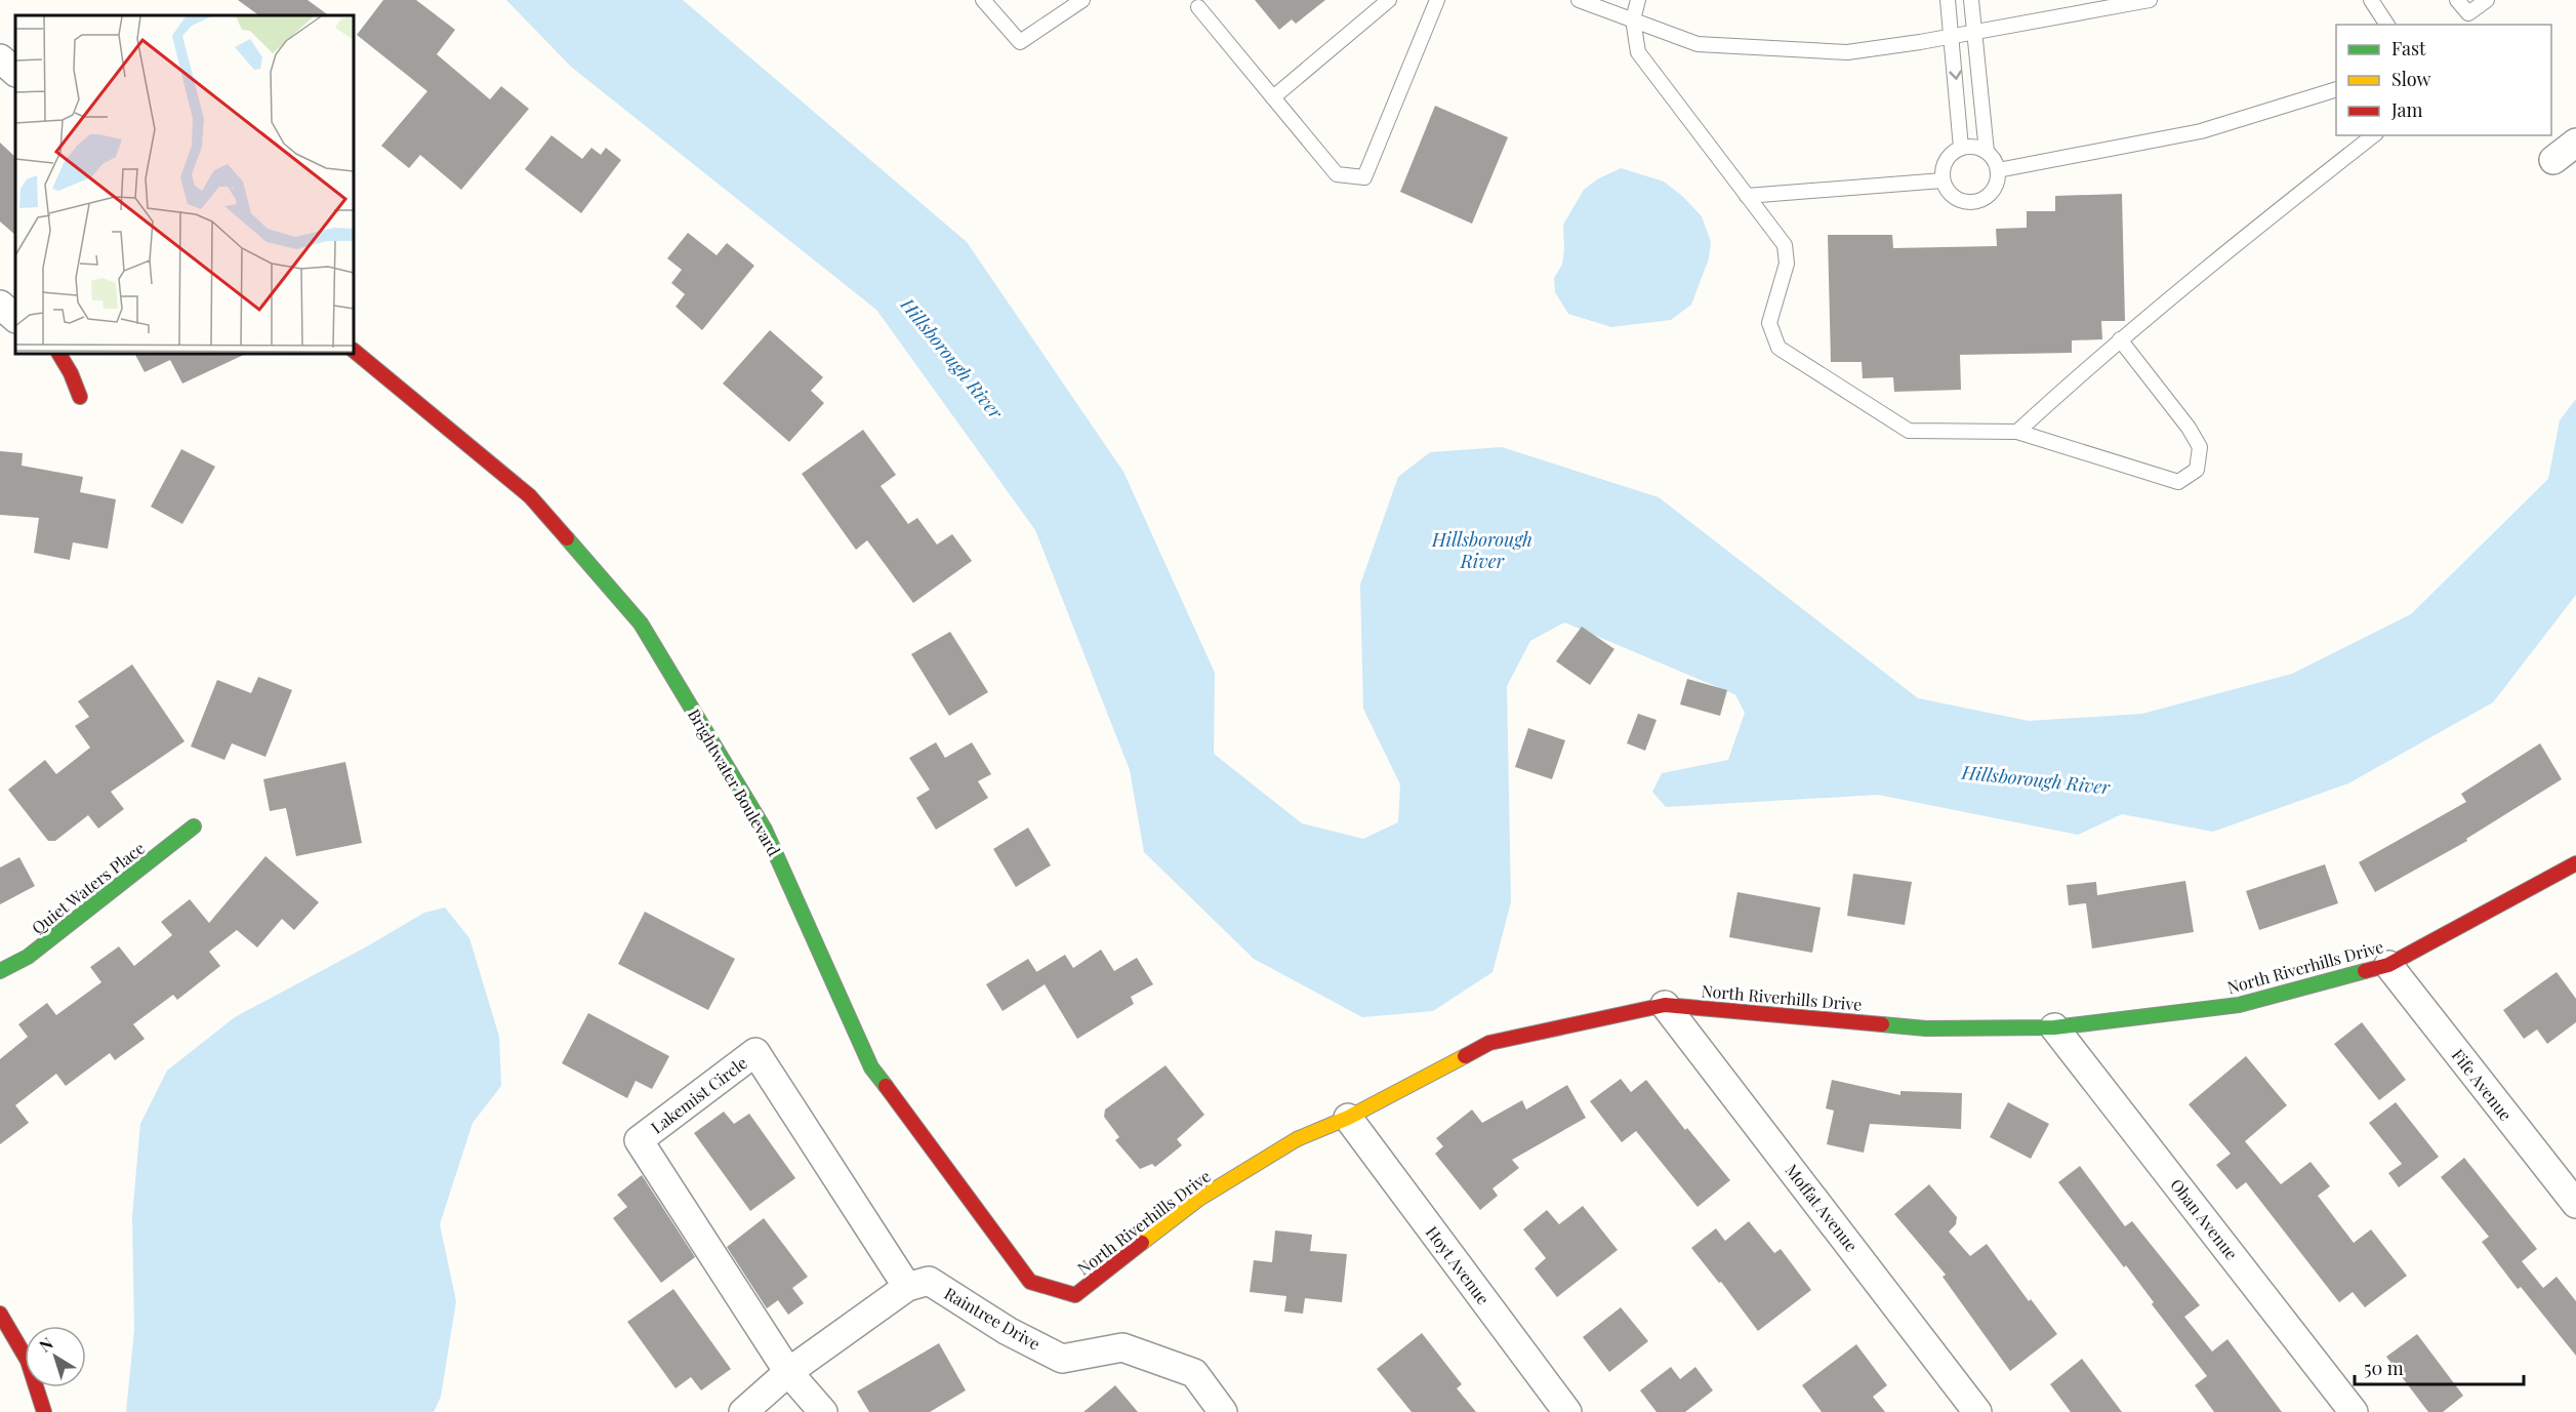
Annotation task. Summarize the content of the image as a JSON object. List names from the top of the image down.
{
  "streets": {
    "street": [
      "Brightwater Boulevard",
      "Quiet Waters Place",
      "North Riverhills Drive",
      "Fife Avenue",
      "Lakemist Circle",
      "Moffat Avenue",
      "Oban Avenue",
      "Hoyt Avenue",
      "Raintree Drive"
    ]
  },
  "crossings": [
    ["Brightwater Boulevard", "North Riverhills Drive"],
    ["North Riverhills Drive", "Fife Avenue"],
    ["North Riverhills Drive", "Moffat Avenue"],
    ["North Riverhills Drive", "Oban Avenue"],
    ["North Riverhills Drive", "Hoyt Avenue"],
    ["Lakemist Circle", "Raintree Drive"]
  ],
  "water": ["Hillsborough River"],
  "legend": ["Fast", "Slow", "Jam"],
  "scale_bar": "50 m",
  "north": "top left"
}
